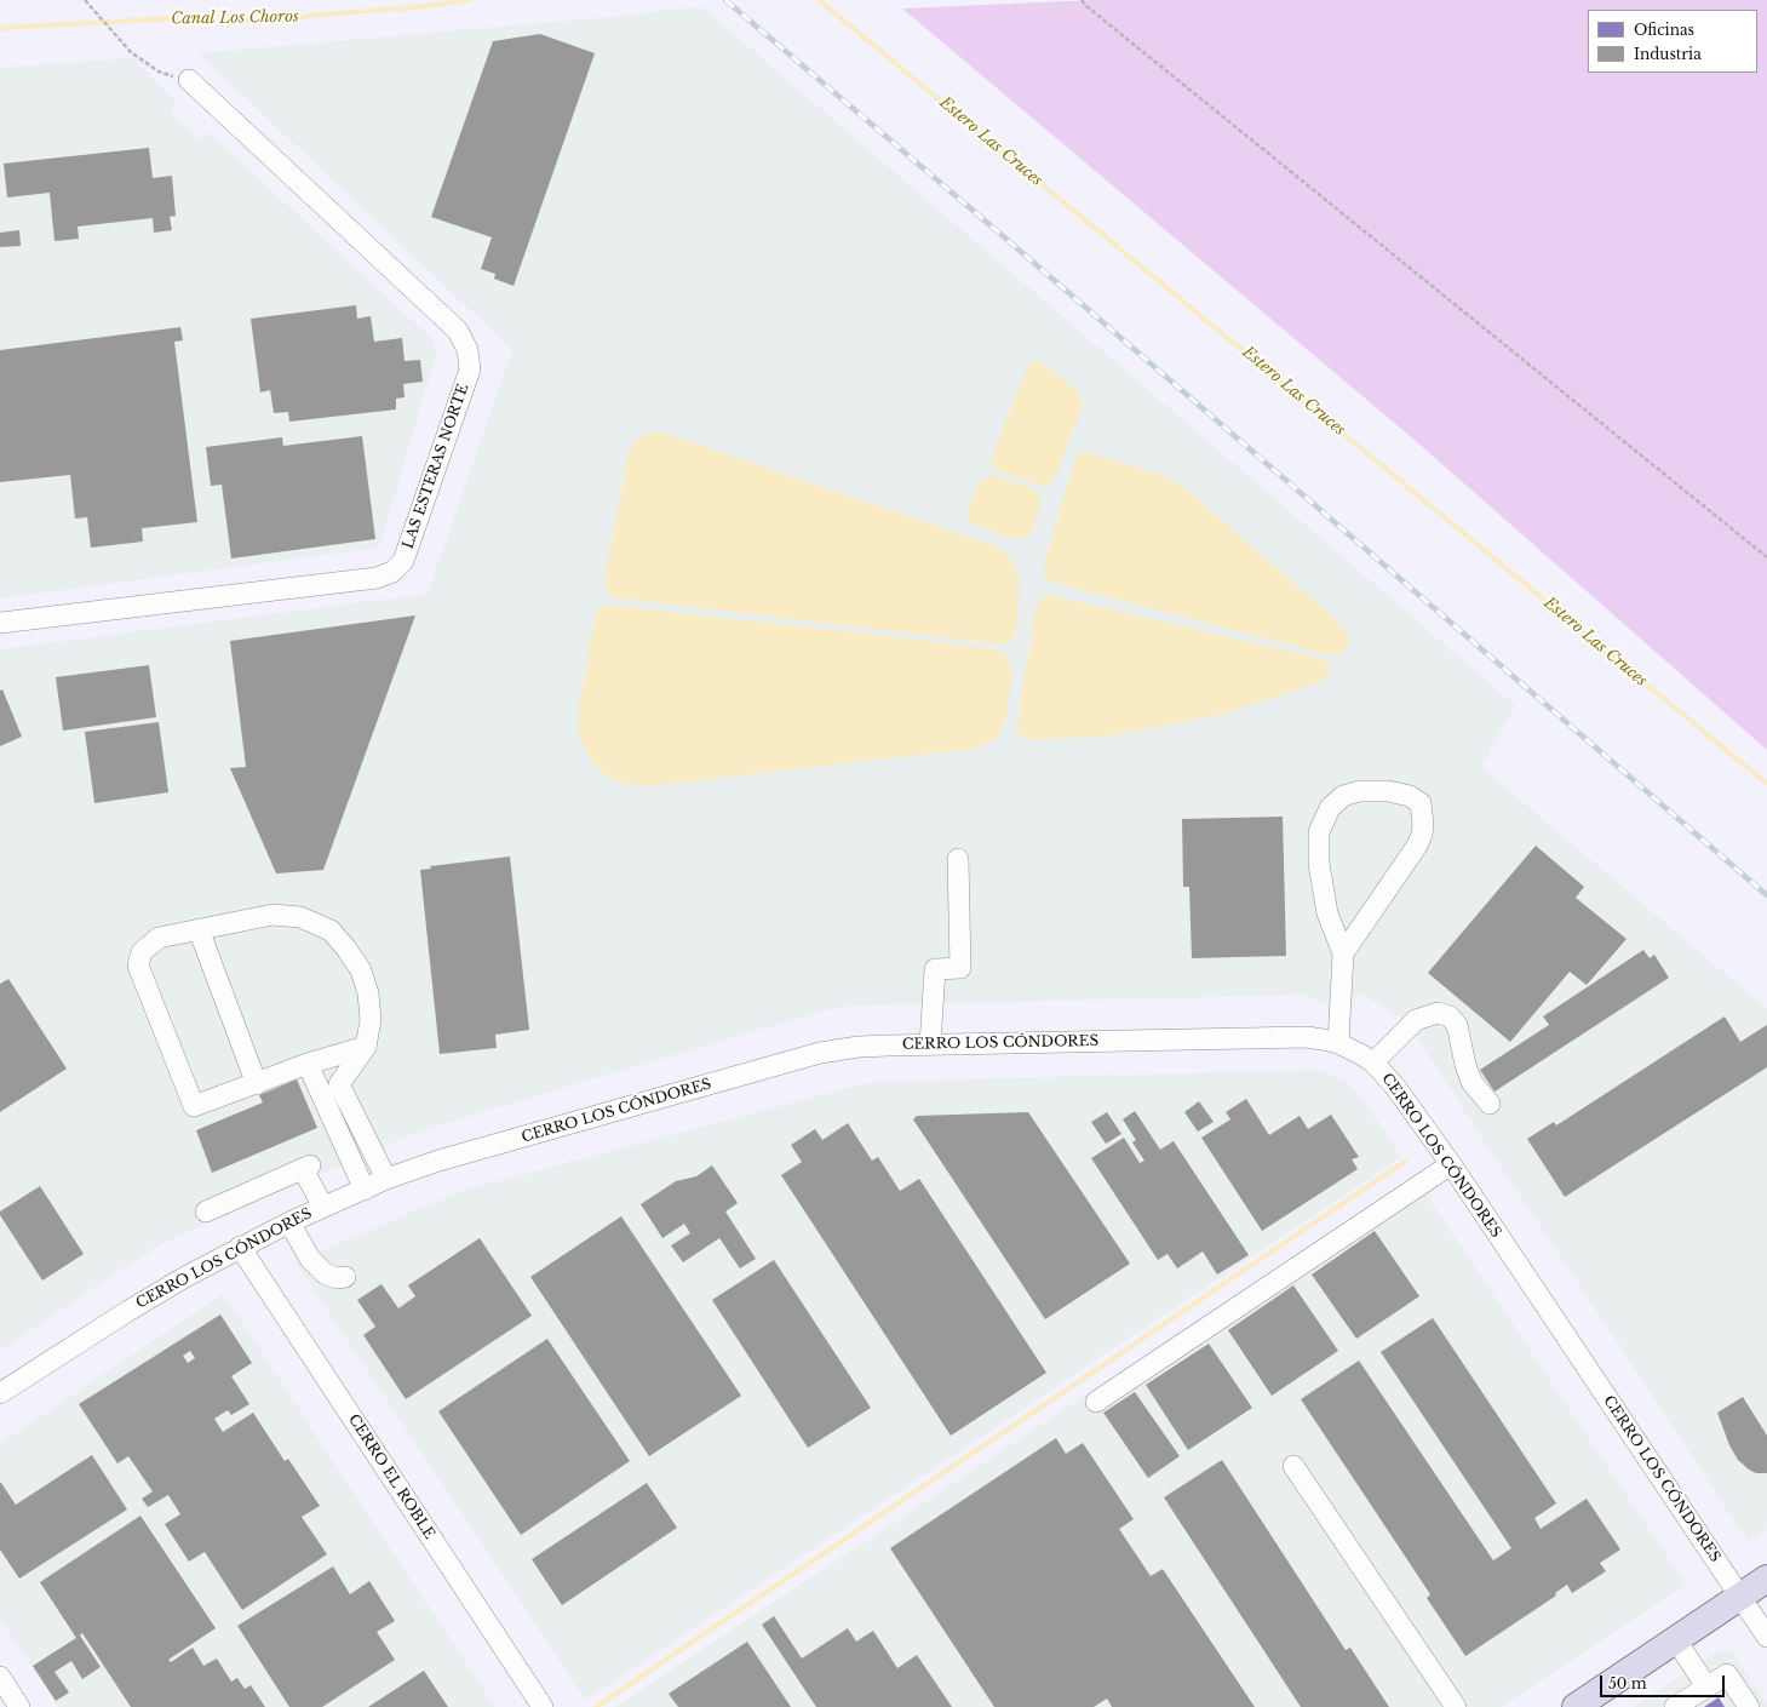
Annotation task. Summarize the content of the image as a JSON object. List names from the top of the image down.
{
  "streets": {
    "street": ["LAS ESTERAS NORTE", "CERRO LOS CÓNDORES", "CERRO EL ROBLE"]
  },
  "crossings": [
    ["CERRO LOS CÓNDORES", "CERRO EL ROBLE"]
  ],
  "water": ["Canal Los Choros", "Estero Las Cruces"],
  "legend": ["Oficinas", "Industria"],
  "scale_bar": "50 m"
}
